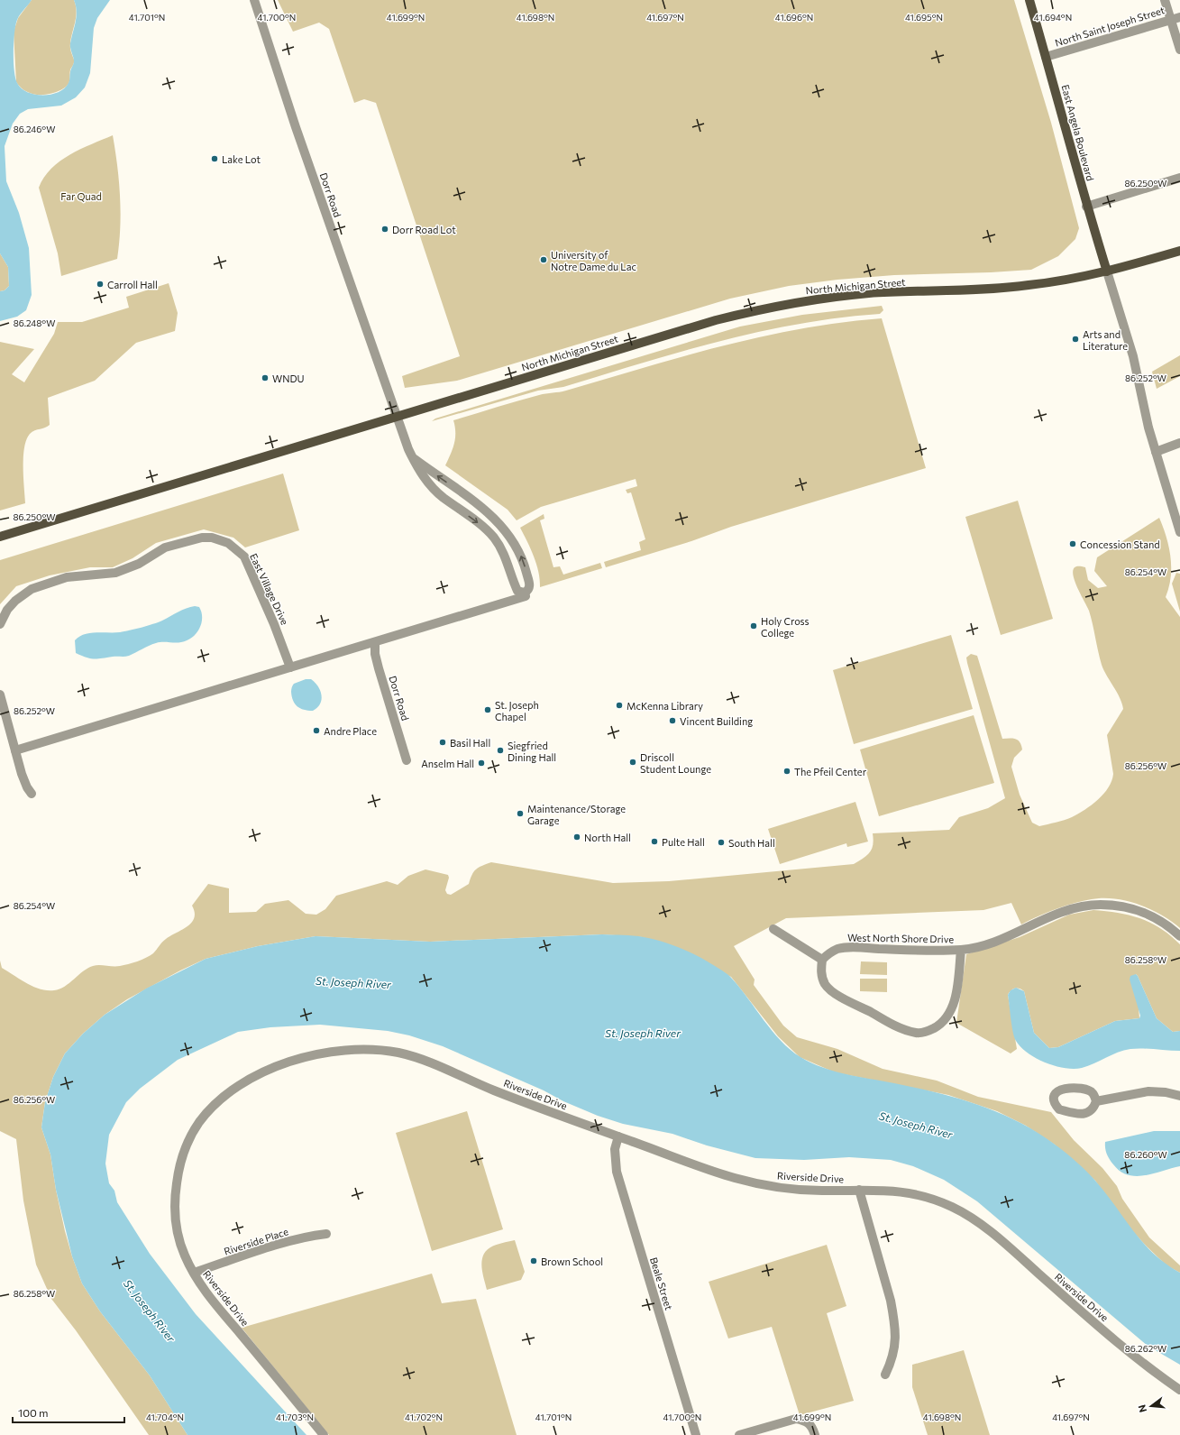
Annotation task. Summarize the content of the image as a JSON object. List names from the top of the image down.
{
  "streets": {
    "main road": ["East Angela Boulevard", "North Michigan Street"],
    "street": [
      "North Saint Joseph Street",
      "Dorr Road",
      "East Village Drive",
      "West North Shore Drive",
      "Riverside Drive",
      "Riverside Place",
      "Beale Street"
    ]
  },
  "crossings": [
    ["North Saint Joseph Street", "East Angela Boulevard"],
    ["East Angela Boulevard", "North Michigan Street"],
    ["Dorr Road", "North Michigan Street"],
    ["Riverside Drive", "Riverside Place"],
    ["Riverside Drive", "Beale Street"]
  ],
  "water": ["St. Joseph River"],
  "parks": ["Far Quad"],
  "places": [
    "Lake Lot",
    "Dorr Road Lot",
    "University of Notre Dame du Lac",
    "Carroll Hall",
    "Arts and Literature",
    "WNDU",
    "Concession Stand",
    "Holy Cross College",
    "McKenna Library",
    "St. Joseph Chapel",
    "Vincent Building",
    "Andre Place",
    "Basil Hall",
    "Siegfried Dining Hall",
    "Driscoll Student Lounge",
    "Anselm Hall",
    "The Pfeil Center",
    "Maintenance/Storage Garage",
    "North Hall",
    "Pulte Hall",
    "South Hall",
    "Brown School"
  ],
  "scale_bar": "100 m",
  "north": "left",
  "coordinates": [
    "41.701°N",
    "41.700°N",
    "41.699°N",
    "41.698°N",
    "41.697°N",
    "41.696°N",
    "41.695°N",
    "41.694°N",
    "86.246°W",
    "86.250°W",
    "86.248°W",
    "86.252°W",
    "86.254°W",
    "86.256°W",
    "86.258°W",
    "86.260°W",
    "86.262°W",
    "41.704°N",
    "41.703°N",
    "41.702°N"
  ]
}
